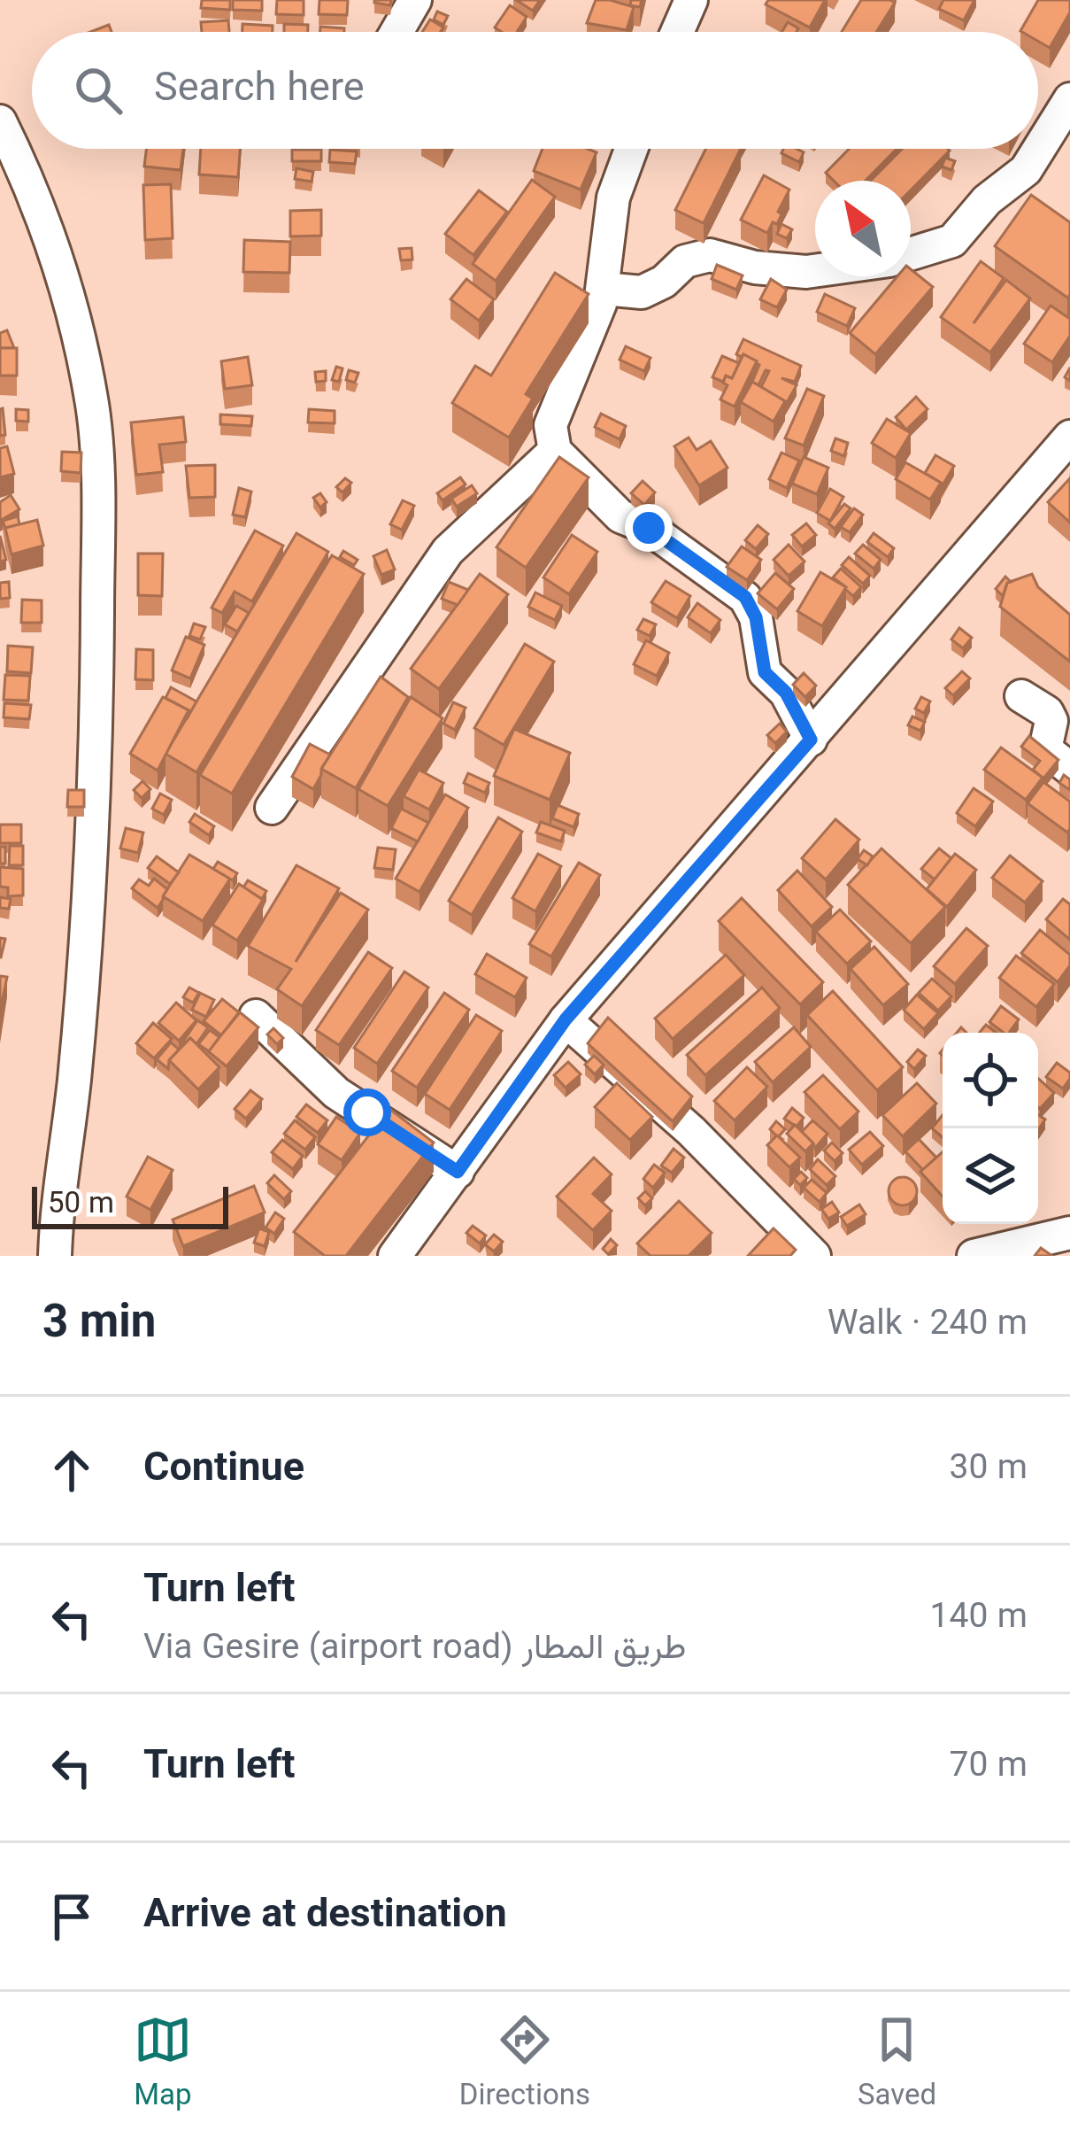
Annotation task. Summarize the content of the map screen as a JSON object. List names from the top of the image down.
{
  "scale_bar": "50 m",
  "north": "top left",
  "page": {
    "search": "Search here",
    "scale": "50 m",
    "heading": ["3 min", "Walk · 240 m"],
    "list": [
      ["Continue", "30 m"],
      ["Turn left", "Via Gesire (airport road) طريق المطار", "140 m"],
      ["Turn left", "70 m"],
      "Arrive at destination"
    ],
    "nav": ["Map", "Directions", "Saved"]
  }
}
